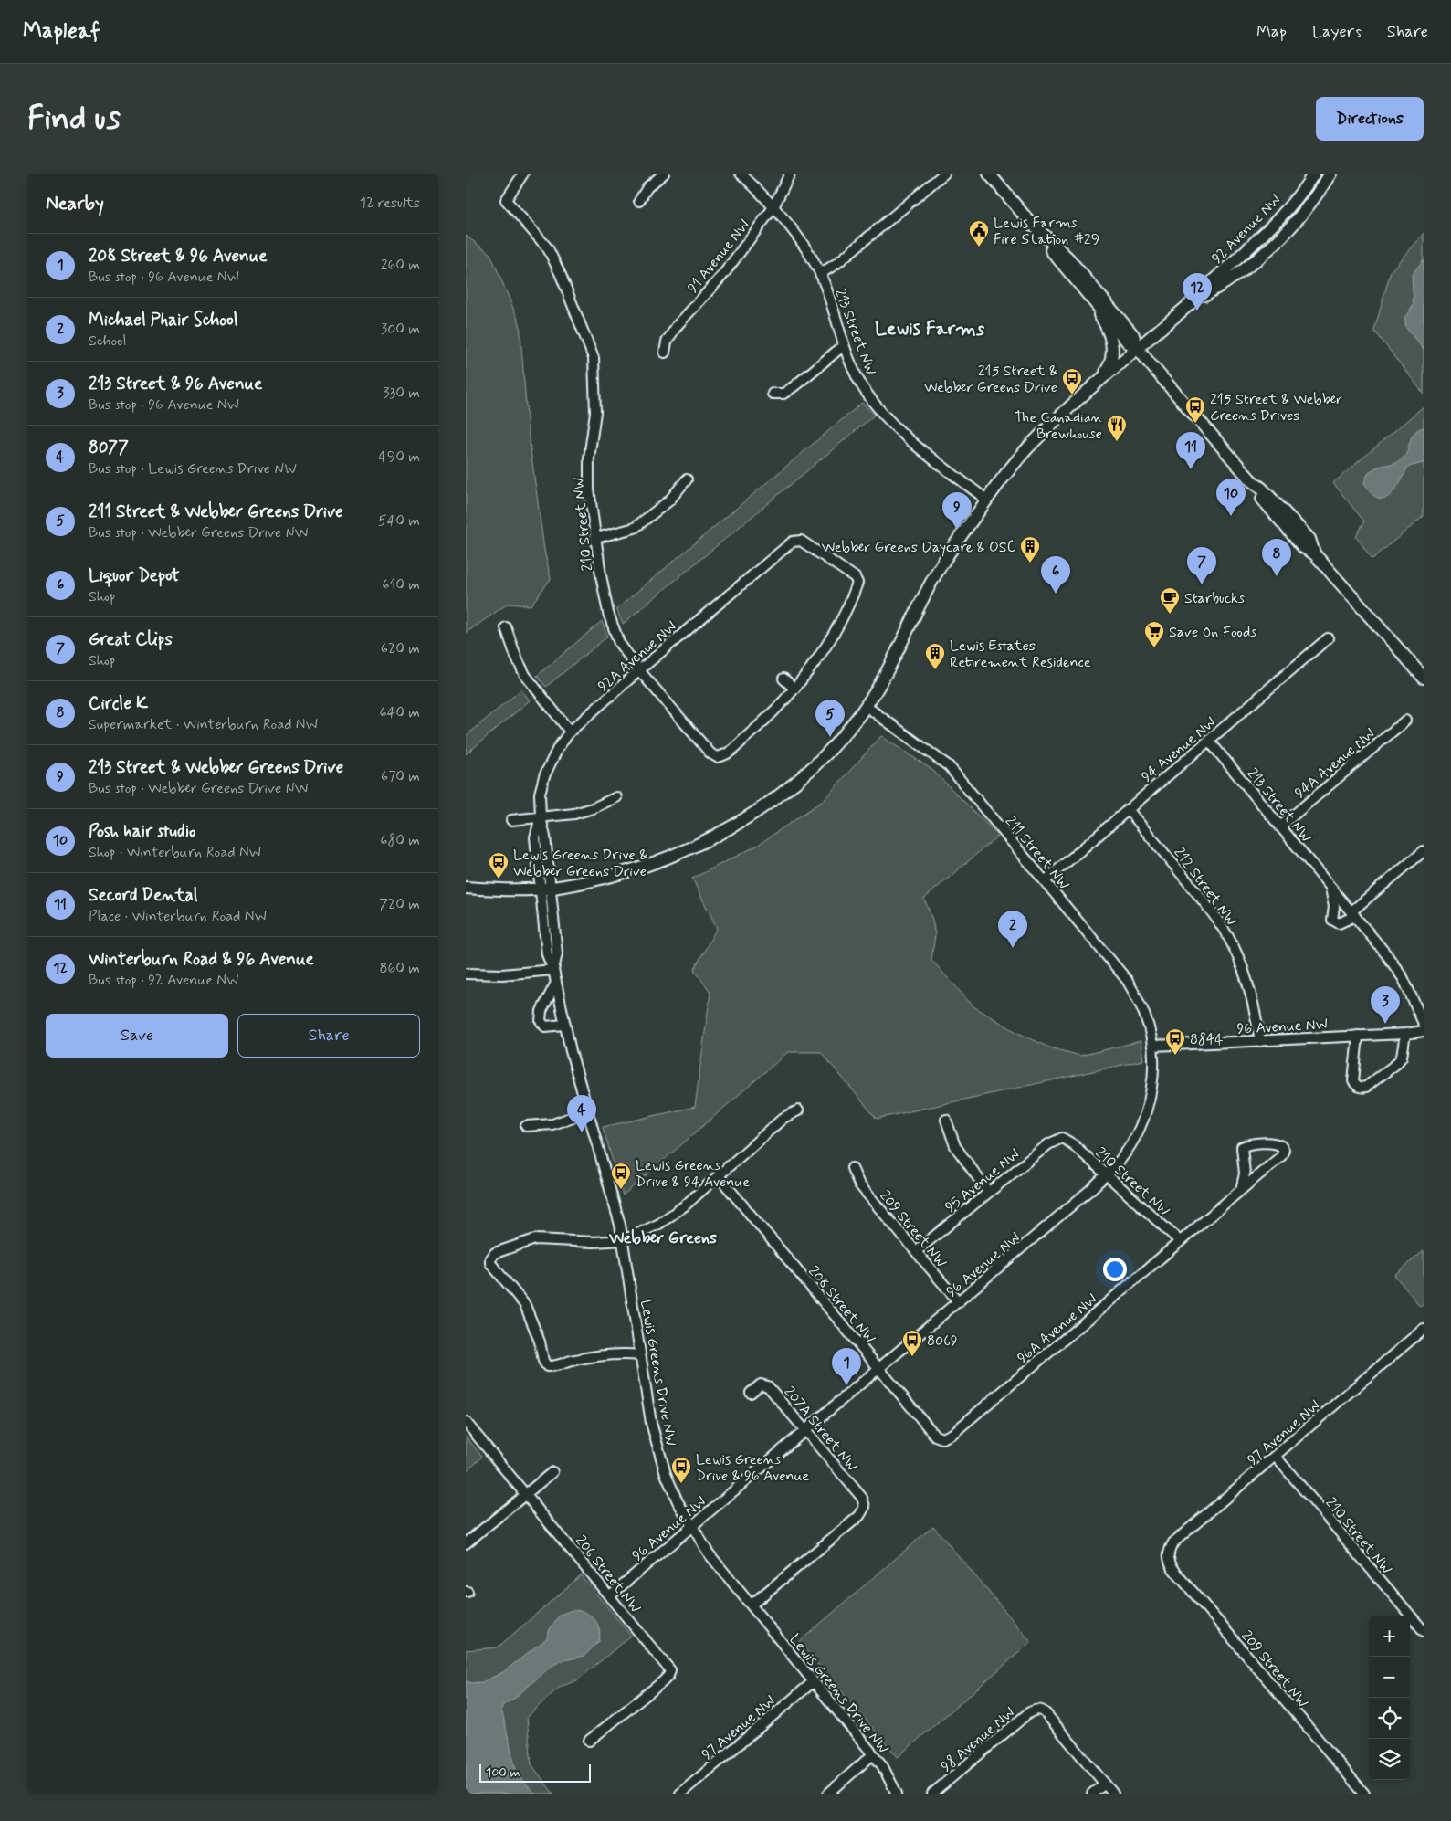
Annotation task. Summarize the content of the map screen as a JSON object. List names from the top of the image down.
{
  "streets": {
    "main road": ["92 Avenue NW"],
    "street": [
      "91 Avenue NW",
      "213 Street NW",
      "210 Street NW",
      "92A Avenue NW",
      "94 Avenue NW",
      "94A Avenue NW",
      "211 Street NW",
      "212 Street NW",
      "96 Avenue NW",
      "95 Avenue NW",
      "209 Street NW",
      "208 Street NW",
      "96A Avenue NW",
      "Lewis Greens Drive NW",
      "207A Street NW",
      "97 Avenue NW",
      "206 Street NW",
      "98 Avenue NW"
    ]
  },
  "crossings": [
    ["92 Avenue NW", "213 Street NW"],
    ["92 Avenue NW", "92A Avenue NW"],
    ["92 Avenue NW", "211 Street NW"],
    ["92 Avenue NW", "Lewis Greens Drive NW"],
    ["91 Avenue NW", "213 Street NW"],
    ["213 Street NW", "94 Avenue NW"],
    ["213 Street NW", "94A Avenue NW"],
    ["210 Street NW", "92A Avenue NW"],
    ["210 Street NW", "96 Avenue NW"],
    ["210 Street NW", "95 Avenue NW"],
    ["210 Street NW", "96A Avenue NW"],
    ["210 Street NW", "97 Avenue NW"],
    ["92A Avenue NW", "Lewis Greens Drive NW"],
    ["94 Avenue NW", "211 Street NW"],
    ["94 Avenue NW", "212 Street NW"],
    ["211 Street NW", "96 Avenue NW"],
    ["212 Street NW", "96 Avenue NW"],
    ["96 Avenue NW", "209 Street NW"],
    ["96 Avenue NW", "208 Street NW"],
    ["96 Avenue NW", "Lewis Greens Drive NW"],
    ["96 Avenue NW", "207A Street NW"],
    ["96 Avenue NW", "206 Street NW"],
    ["95 Avenue NW", "209 Street NW"],
    ["209 Street NW", "97 Avenue NW"],
    ["208 Street NW", "96A Avenue NW"],
    ["Lewis Greens Drive NW", "207A Street NW"],
    ["Lewis Greens Drive NW", "97 Avenue NW"]
  ],
  "districts": ["Lewis Farms", "Webber Greens"],
  "places": {
    "public building": ["Lewis Farms Fire Station #29"],
    "bus stop": [
      "215 Street & Webber Greens Drive",
      "215 Street & Webber Greens Drives",
      "Lewis Greens Drive & Webber Greens Drive",
      "8844",
      "Lewis Greens Drive & 94 Avenue",
      "8069",
      "Lewis Greens Drive & 96 Avenue"
    ],
    "restaurant": ["The Canadian Brewhouse"],
    "building": ["Webber Greens Daycare & OSC", "Lewis Estates Retirement Residence"],
    "cafe": ["Starbucks"],
    "supermarket": ["Save On Foods"]
  },
  "scale_bar": "100 m",
  "page": {
    "header": "Mapleaf",
    "nav": ["Map", "Layers", "Share"],
    "buttons": [
      "Directions",
      ["Save", "Share"]
    ],
    "title": "Find us",
    "heading": ["Nearby", "12 results"],
    "list": [
      {
        "mark": "1",
        "name": "208 Street & 96 Avenue",
        "note": "Bus stop · 96 Avenue NW",
        "value": "260 m"
      },
      {
        "mark": "2",
        "name": "Michael Phair School",
        "note": "School",
        "value": "300 m"
      },
      {
        "mark": "3",
        "name": "213 Street & 96 Avenue",
        "note": "Bus stop · 96 Avenue NW",
        "value": "330 m"
      },
      {
        "mark": "4",
        "name": "8077",
        "note": "Bus stop · Lewis Greens Drive NW",
        "value": "490 m"
      },
      {
        "mark": "5",
        "name": "211 Street & Webber Greens Drive",
        "note": "Bus stop · Webber Greens Drive NW",
        "value": "540 m"
      },
      {
        "mark": "6",
        "name": "Liquor Depot",
        "note": "Shop",
        "value": "610 m"
      },
      {
        "mark": "7",
        "name": "Great Clips",
        "note": "Shop",
        "value": "620 m"
      },
      {
        "mark": "8",
        "name": "Circle K",
        "note": "Supermarket · Winterburn Road NW",
        "value": "640 m"
      },
      {
        "mark": "9",
        "name": "213 Street & Webber Greens Drive",
        "note": "Bus stop · Webber Greens Drive NW",
        "value": "670 m"
      },
      {
        "mark": "10",
        "name": "Posh hair studio",
        "note": "Shop · Winterburn Road NW",
        "value": "680 m"
      },
      {
        "mark": "11",
        "name": "Secord Dental",
        "note": "Place · Winterburn Road NW",
        "value": "720 m"
      },
      {
        "mark": "12",
        "name": "Winterburn Road & 96 Avenue",
        "note": "Bus stop · 92 Avenue NW",
        "value": "860 m"
      }
    ],
    "pins": [
      "12",
      "11",
      "10",
      "9",
      "8",
      "7",
      "6",
      "5",
      "2",
      "3",
      "4",
      "1"
    ],
    "map_buttons": ["+", "−"],
    "scale": "100 m"
  }
}
